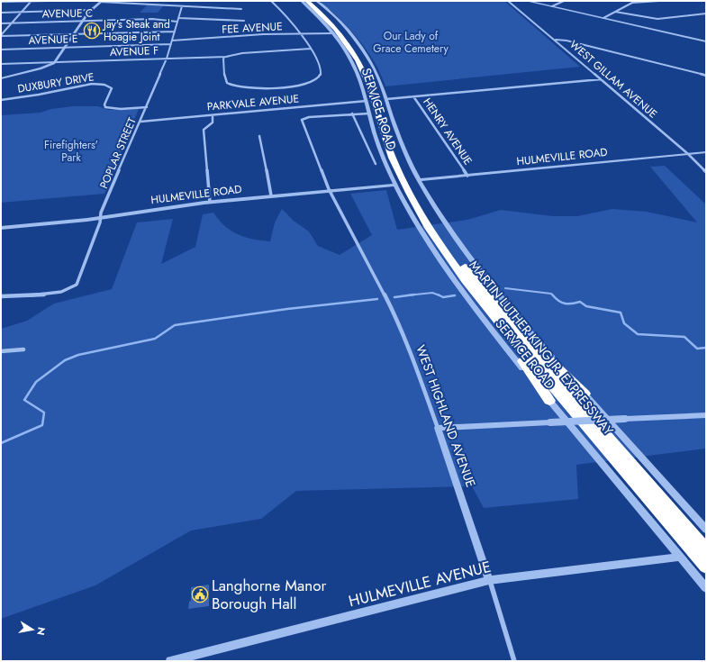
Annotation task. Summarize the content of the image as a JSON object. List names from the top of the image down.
{
  "streets": {
    "highway": ["MARTIN LUTHER KING JR. EXPRESSWAY"],
    "street": [
      "AVENUE C",
      "FEE AVENUE",
      "AVENUE E",
      "AVENUE F",
      "WEST GILLAM AVENUE",
      "DUXBURY DRIVE",
      "PARKVALE AVENUE",
      "SERVICE ROAD",
      "HENRY AVENUE",
      "POPLAR STREET",
      "HULMEVILLE ROAD",
      "WEST HIGHLAND AVENUE",
      "HULMEVILLE AVENUE"
    ]
  },
  "crossings": [
    ["AVENUE C", "POPLAR STREET"],
    ["FEE AVENUE", "SERVICE ROAD"],
    ["FEE AVENUE", "POPLAR STREET"],
    ["AVENUE E", "POPLAR STREET"],
    ["AVENUE F", "POPLAR STREET"],
    ["WEST GILLAM AVENUE", "HULMEVILLE ROAD"],
    ["DUXBURY DRIVE", "POPLAR STREET"],
    ["PARKVALE AVENUE", "SERVICE ROAD"],
    ["PARKVALE AVENUE", "POPLAR STREET"],
    ["SERVICE ROAD", "HULMEVILLE ROAD"],
    ["SERVICE ROAD", "HULMEVILLE AVENUE"],
    ["HENRY AVENUE", "HULMEVILLE ROAD"],
    ["POPLAR STREET", "HULMEVILLE ROAD"],
    ["HULMEVILLE ROAD", "WEST HIGHLAND AVENUE"],
    ["WEST HIGHLAND AVENUE", "HULMEVILLE AVENUE"]
  ],
  "parks": ["Our Lady of Grace Cemetery", "Firefighters' Park"],
  "places": {
    "restaurant": ["Jay's Steak and Hoagie Joint"],
    "public building": ["Langhorne Manor Borough Hall"]
  },
  "north": "right"
}
